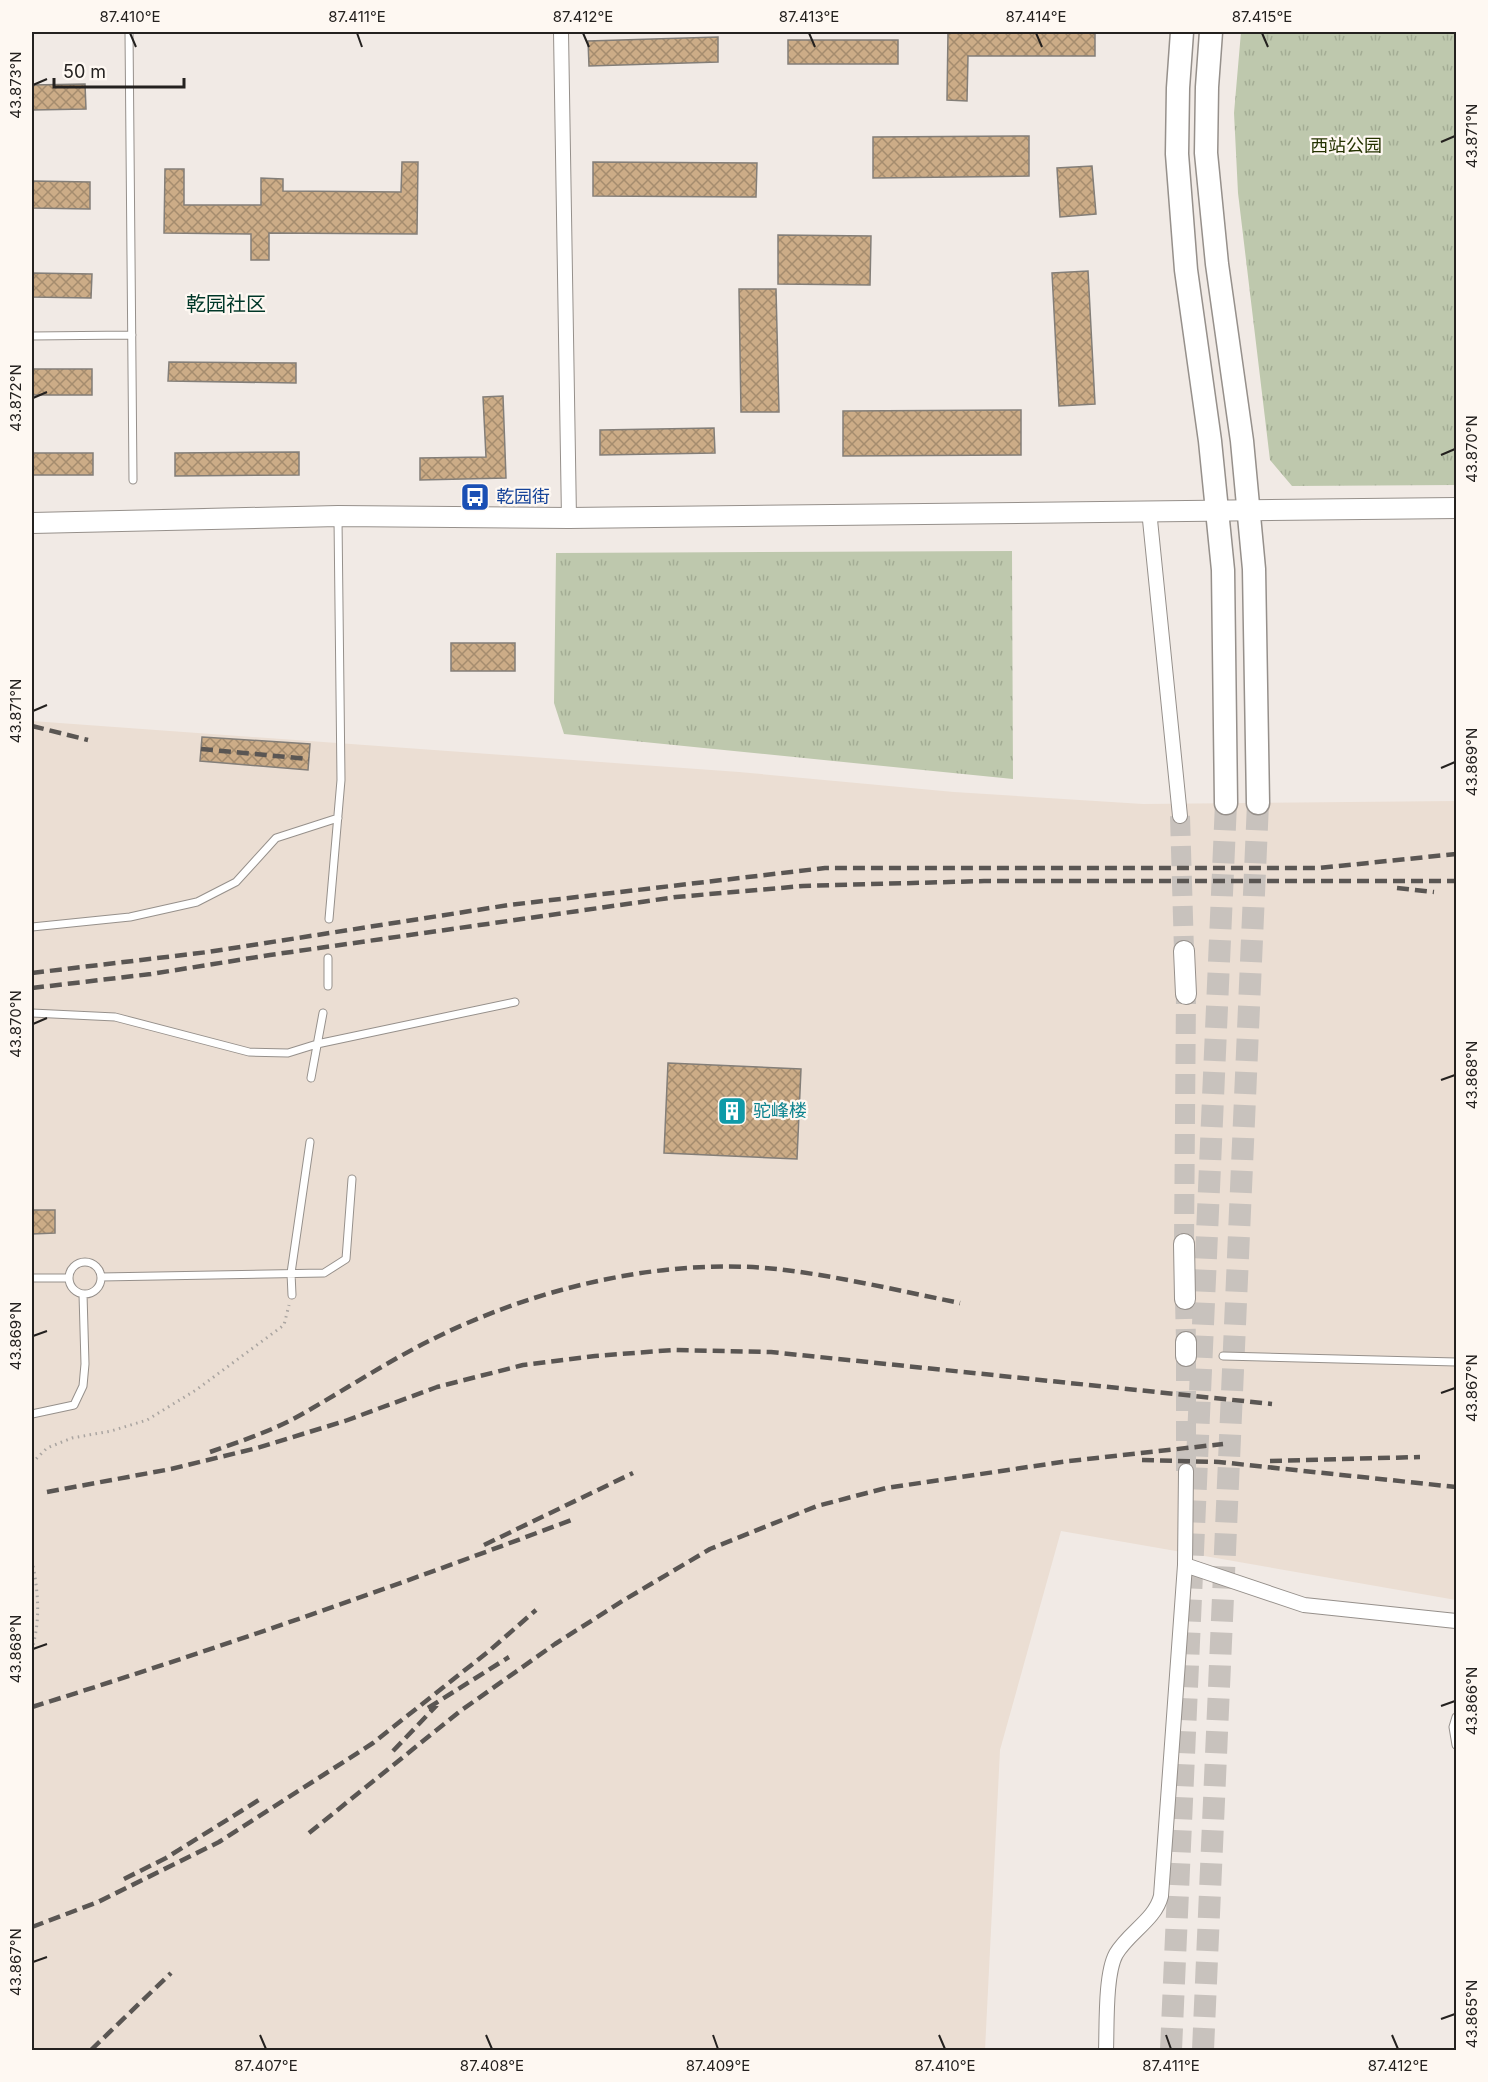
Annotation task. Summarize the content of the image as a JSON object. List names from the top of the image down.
{
  "districts": ["乾园社区"],
  "parks": ["西站公园"],
  "places": {
    "bus stop": ["乾园街"],
    "building": ["驼峰楼"]
  },
  "scale_bar": "50 m",
  "coordinates": [
    "87.410°E",
    "87.411°E",
    "87.412°E",
    "87.413°E",
    "87.414°E",
    "87.415°E",
    "43.873°N",
    "43.871°N",
    "43.872°N",
    "43.870°N",
    "43.869°N",
    "43.868°N",
    "43.867°N",
    "43.866°N",
    "43.865°N",
    "87.407°E",
    "87.408°E",
    "87.409°E"
  ]
}
